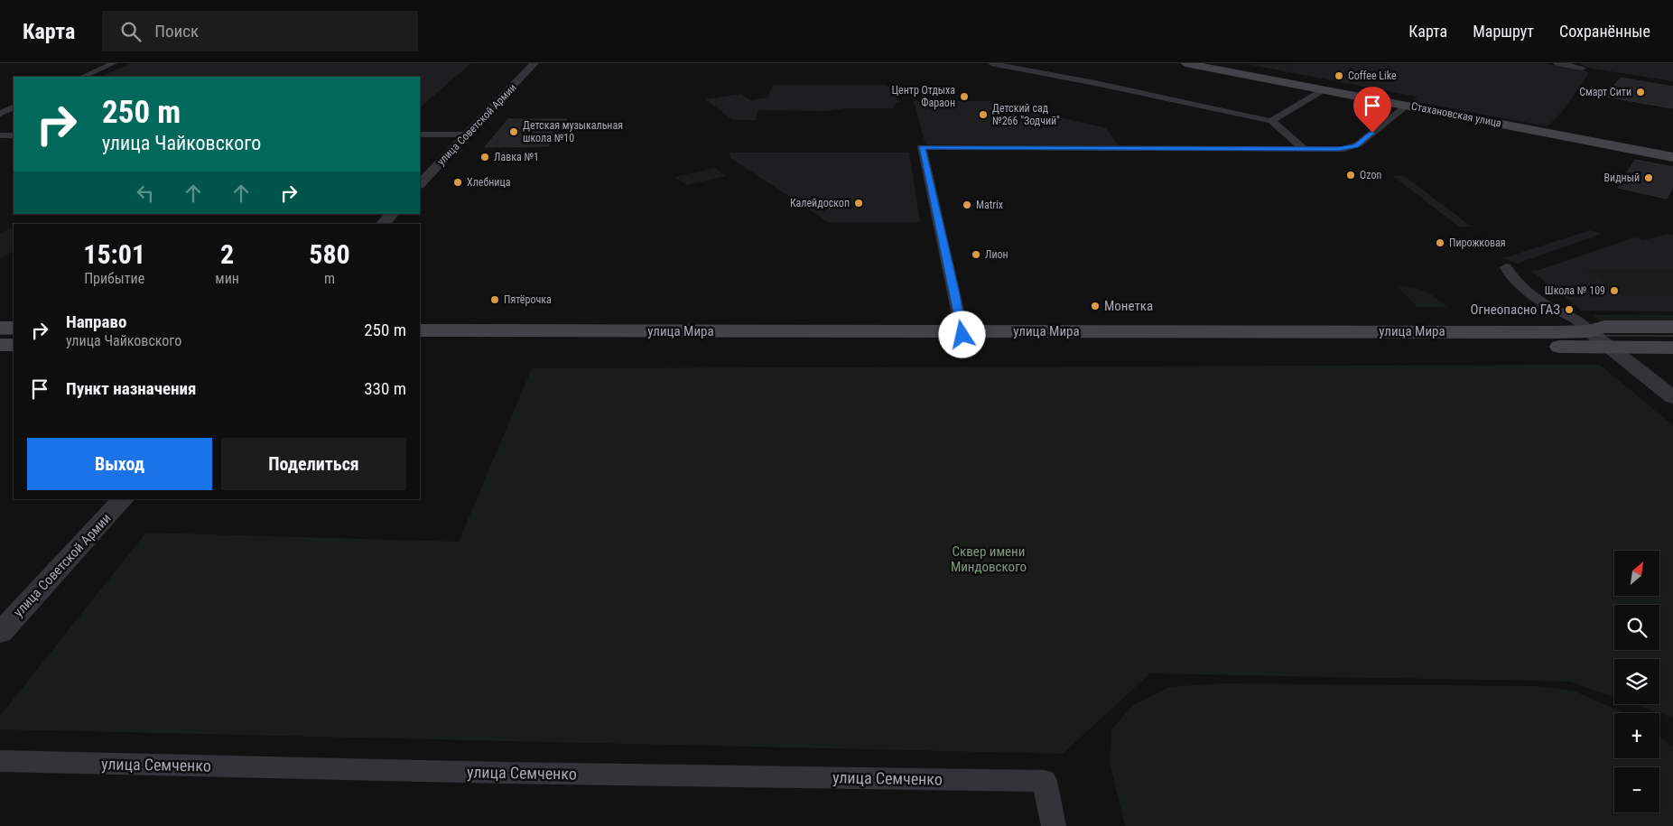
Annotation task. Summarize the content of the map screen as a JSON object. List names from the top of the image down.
{
  "streets": {
    "main road": ["Стахановская улица", "улица Мира"],
    "street": ["улица Советской Армии", "улица Семченко"]
  },
  "parks": ["Сквер имени Миндовского"],
  "places": [
    "Coffee Like",
    "Смарт Сити",
    "Центр Отдыха Фараон",
    "Детский сад №266 \"Зодчий\"",
    "Детская музыкальная школа №10",
    "Лавка №1",
    "Ozon",
    "Видный",
    "Хлебница",
    "Калейдоскоп",
    "Matrix",
    "Пирожковая",
    "Лион",
    "Школа № 109",
    "Пятёрочка",
    "Монетка",
    "Огнеопасно ГАЗ"
  ],
  "north": "top right",
  "page": {
    "header": "Карта",
    "search": "Поиск",
    "nav": ["Карта", "Маршрут", "Сохранённые"],
    "turn": ["250 m", "улица Чайковского"],
    "eta": [
      "15:01",
      "Прибытие",
      "2",
      "мин",
      "580",
      "m"
    ],
    "list": [
      {
        "name": "Направо",
        "note": "улица Чайковского",
        "value": "250 m"
      },
      {
        "name": "Пункт назначения",
        "value": "330 m"
      }
    ],
    "buttons": ["Выход", "Поделиться"],
    "map_buttons": ["+", "−"]
  }
}
